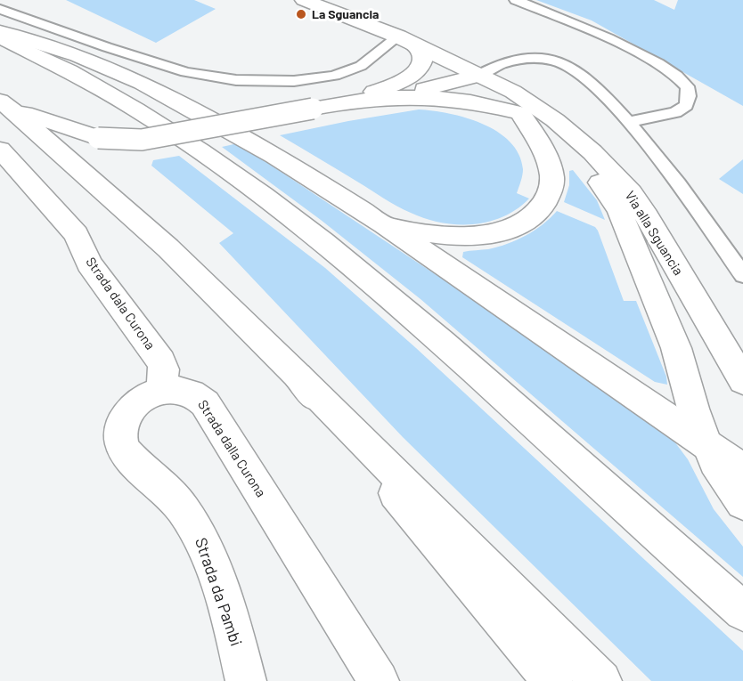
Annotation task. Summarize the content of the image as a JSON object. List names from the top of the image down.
{
  "streets": {
    "main road": [
      "Via alla Sguancia",
      "Strada dala Curona",
      "Strada dalla Curona",
      "Strada da Pambi"
    ]
  },
  "crossings": [
    ["Strada dala Curona", "Strada dalla Curona"],
    ["Strada dala Curona", "Strada da Pambi"],
    ["Strada dalla Curona", "Strada da Pambi"]
  ],
  "places": ["La Sguancia"]
}
